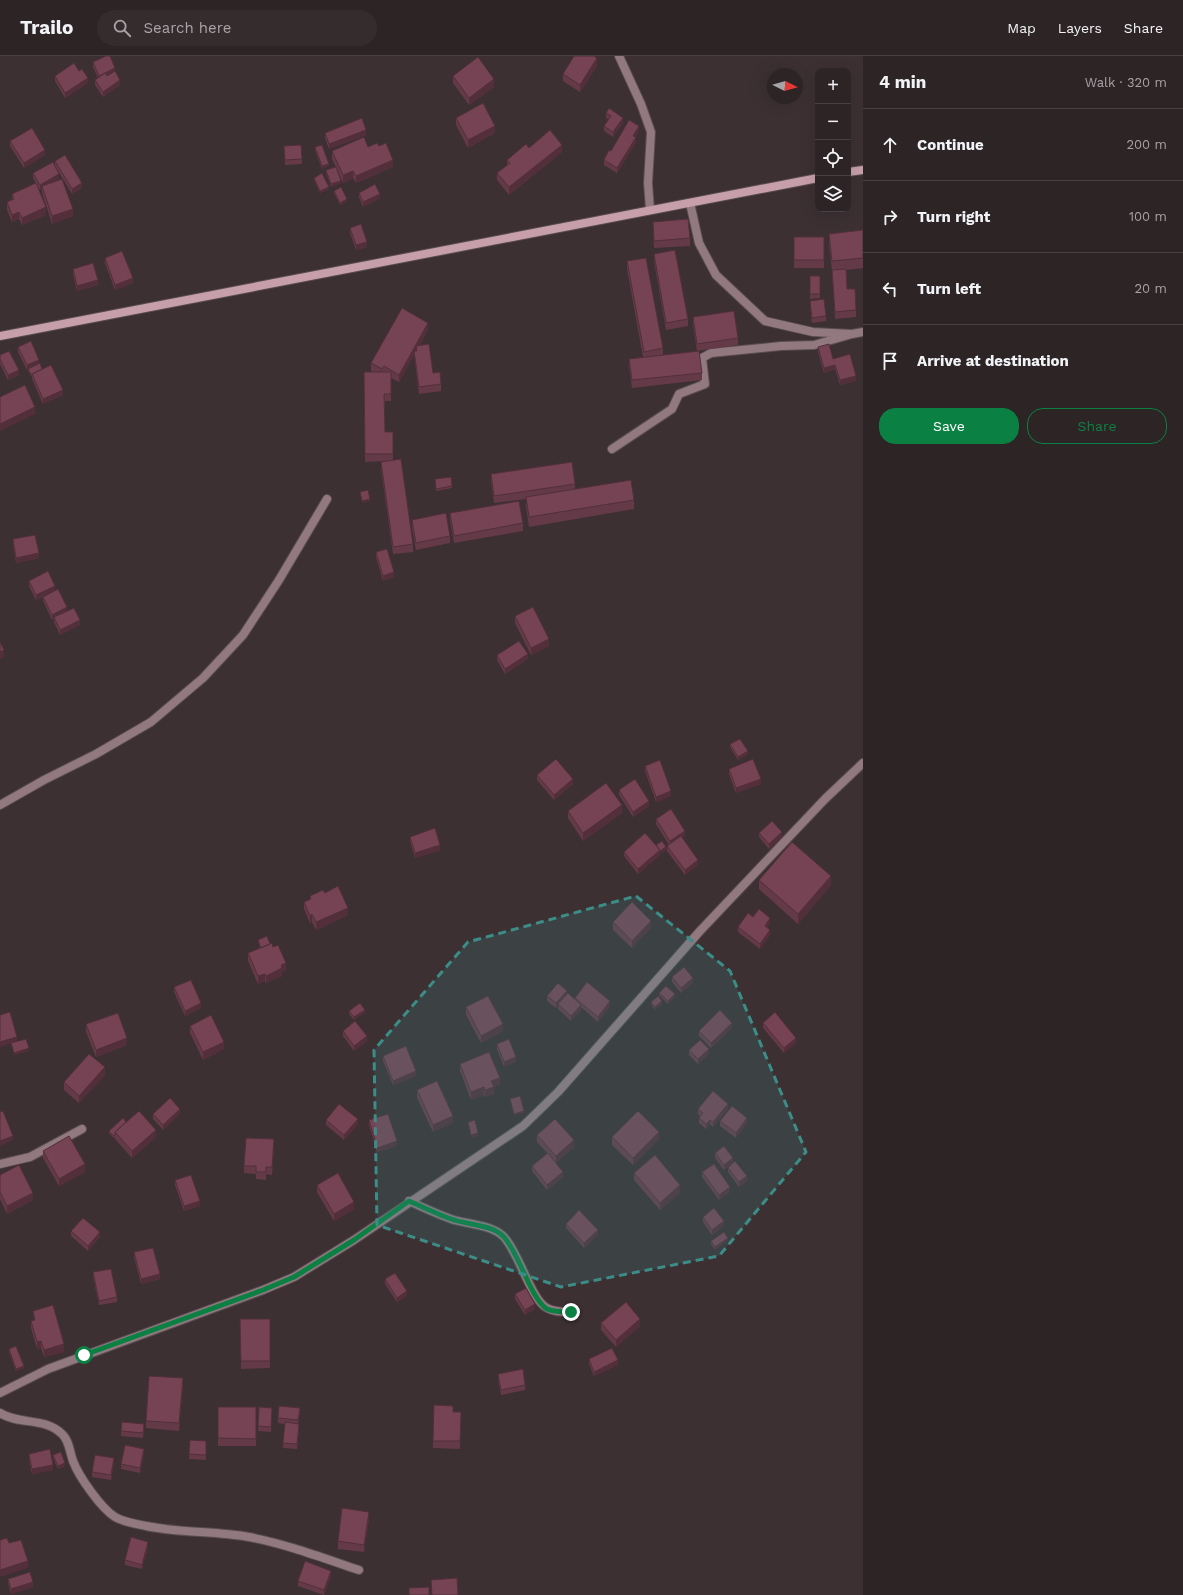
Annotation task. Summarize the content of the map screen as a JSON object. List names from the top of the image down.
{
  "north": "right",
  "page": {
    "header": "Trailo",
    "search": "Search here",
    "nav": ["Map", "Layers", "Share"],
    "heading": ["4 min", "Walk · 320 m"],
    "map_buttons": ["+", "−"],
    "list": [
      ["Continue", "200 m"],
      ["Turn right", "100 m"],
      ["Turn left", "20 m"],
      "Arrive at destination"
    ],
    "buttons": ["Save", "Share"]
  }
}
